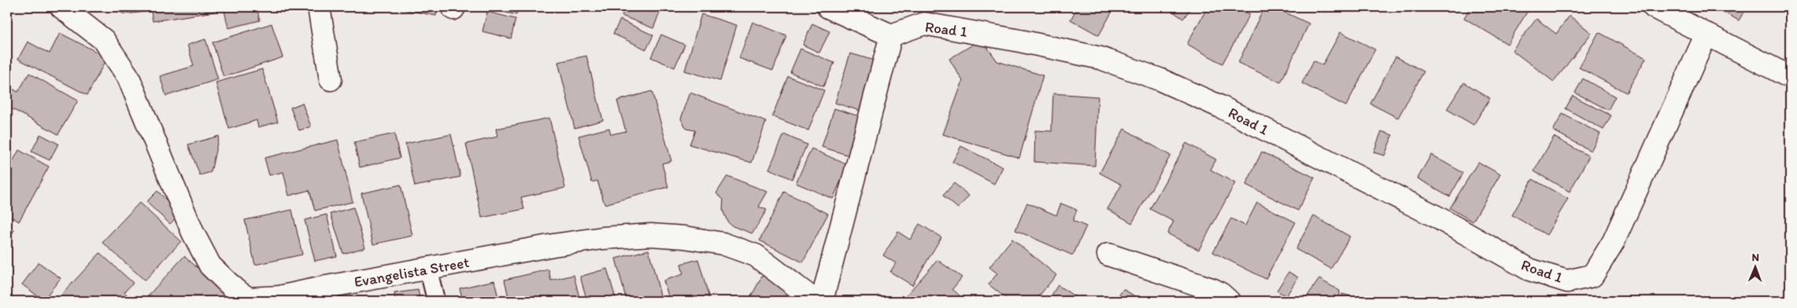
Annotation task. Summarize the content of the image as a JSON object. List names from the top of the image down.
{
  "streets": {
    "street": ["Road 1", "Evangelista Street"]
  },
  "north": "top"
}
